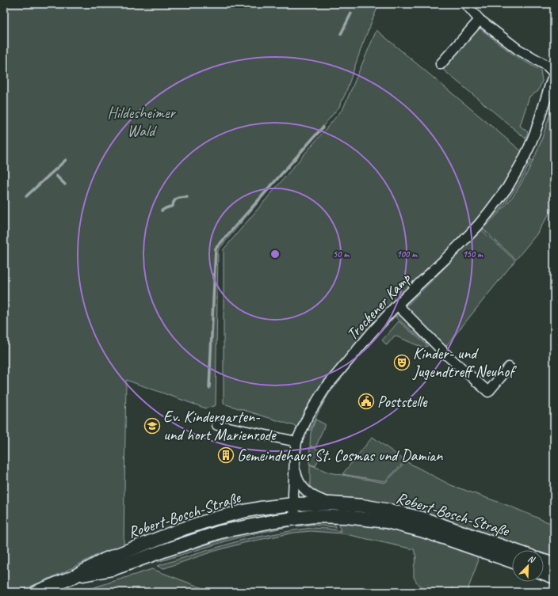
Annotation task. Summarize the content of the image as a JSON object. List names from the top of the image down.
{
  "streets": {
    "main road": ["Robert-Bosch-Straße"],
    "street": ["Trockener Kamp"]
  },
  "crossings": [
    ["Trockener Kamp", "Robert-Bosch-Straße"]
  ],
  "parks": ["Hildesheimer Wald"],
  "places": {
    "theatre": ["Kinder- und Jugendtreff Neuhof"],
    "public building": ["Poststelle"],
    "school or university": ["Ev. Kindergarten- und hort Marienrode"],
    "building": ["Gemeindehaus St. Cosmas und Damian"]
  },
  "north": "top right",
  "rings": ["50 m", "100 m", "150 m"]
}
